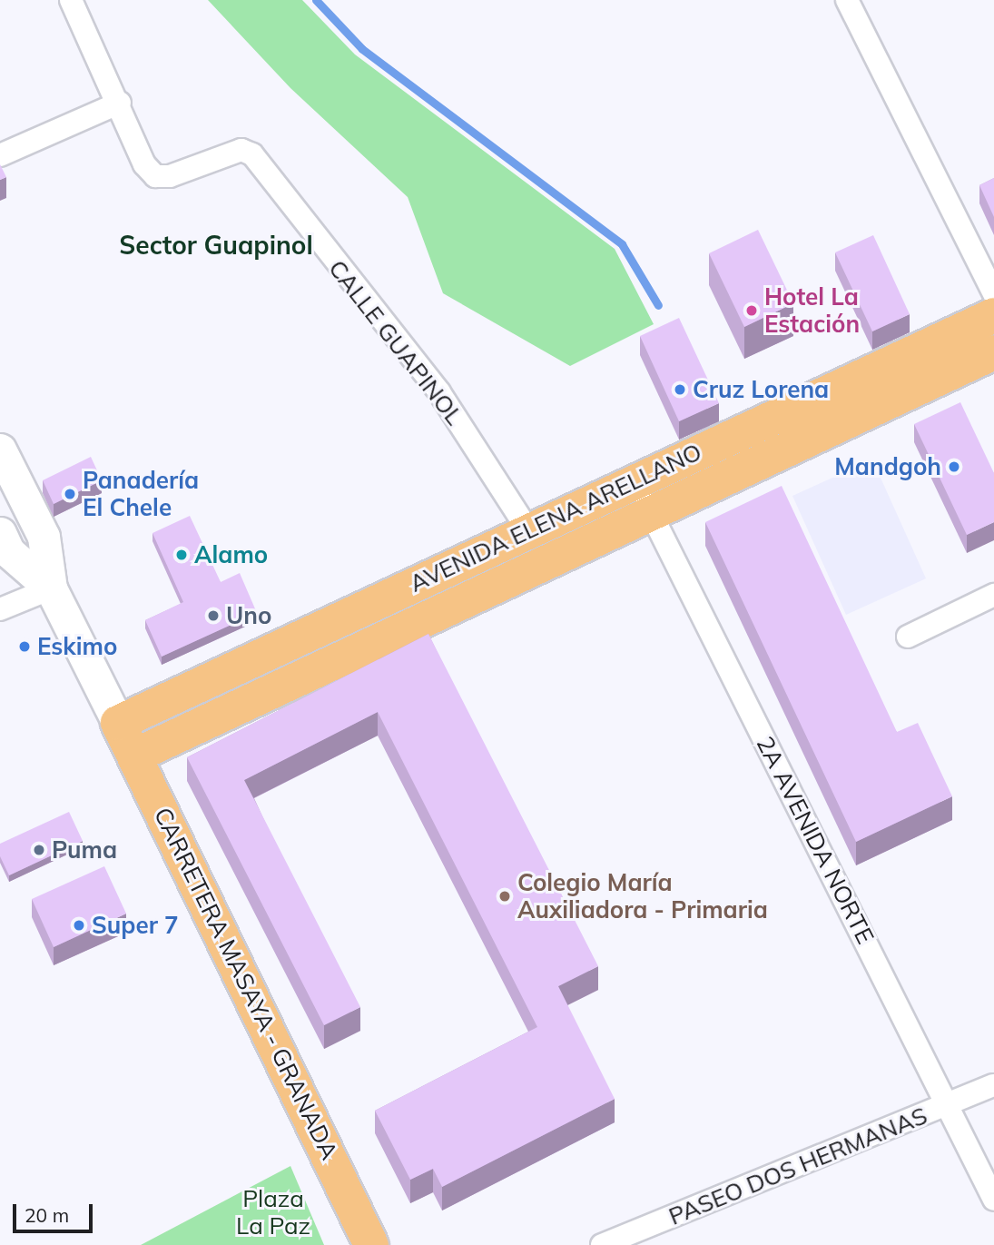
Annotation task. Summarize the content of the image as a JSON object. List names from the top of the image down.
{
  "streets": {
    "highway": ["AVENIDA ELENA ARELLANO", "CARRETERA MASAYA - GRANADA"],
    "street": ["CALLE GUAPINOL", "2A AVENIDA NORTE", "PASEO DOS HERMANAS"]
  },
  "crossings": [
    ["CALLE GUAPINOL", "AVENIDA ELENA ARELLANO"],
    ["AVENIDA ELENA ARELLANO", "2A AVENIDA NORTE"],
    ["AVENIDA ELENA ARELLANO", "CARRETERA MASAYA - GRANADA"],
    ["2A AVENIDA NORTE", "PASEO DOS HERMANAS"]
  ],
  "districts": ["Sector Guapinol"],
  "parks": ["Plaza La Paz"],
  "places": [
    "Hotel La Estación",
    "Cruz Lorena",
    "Mandgoh",
    "Panadería El Chele",
    "Alamo",
    "Uno",
    "Eskimo",
    "Puma",
    "Colegio María Auxiliadora - Primaria",
    "Super 7"
  ],
  "scale_bar": "20 m"
}
